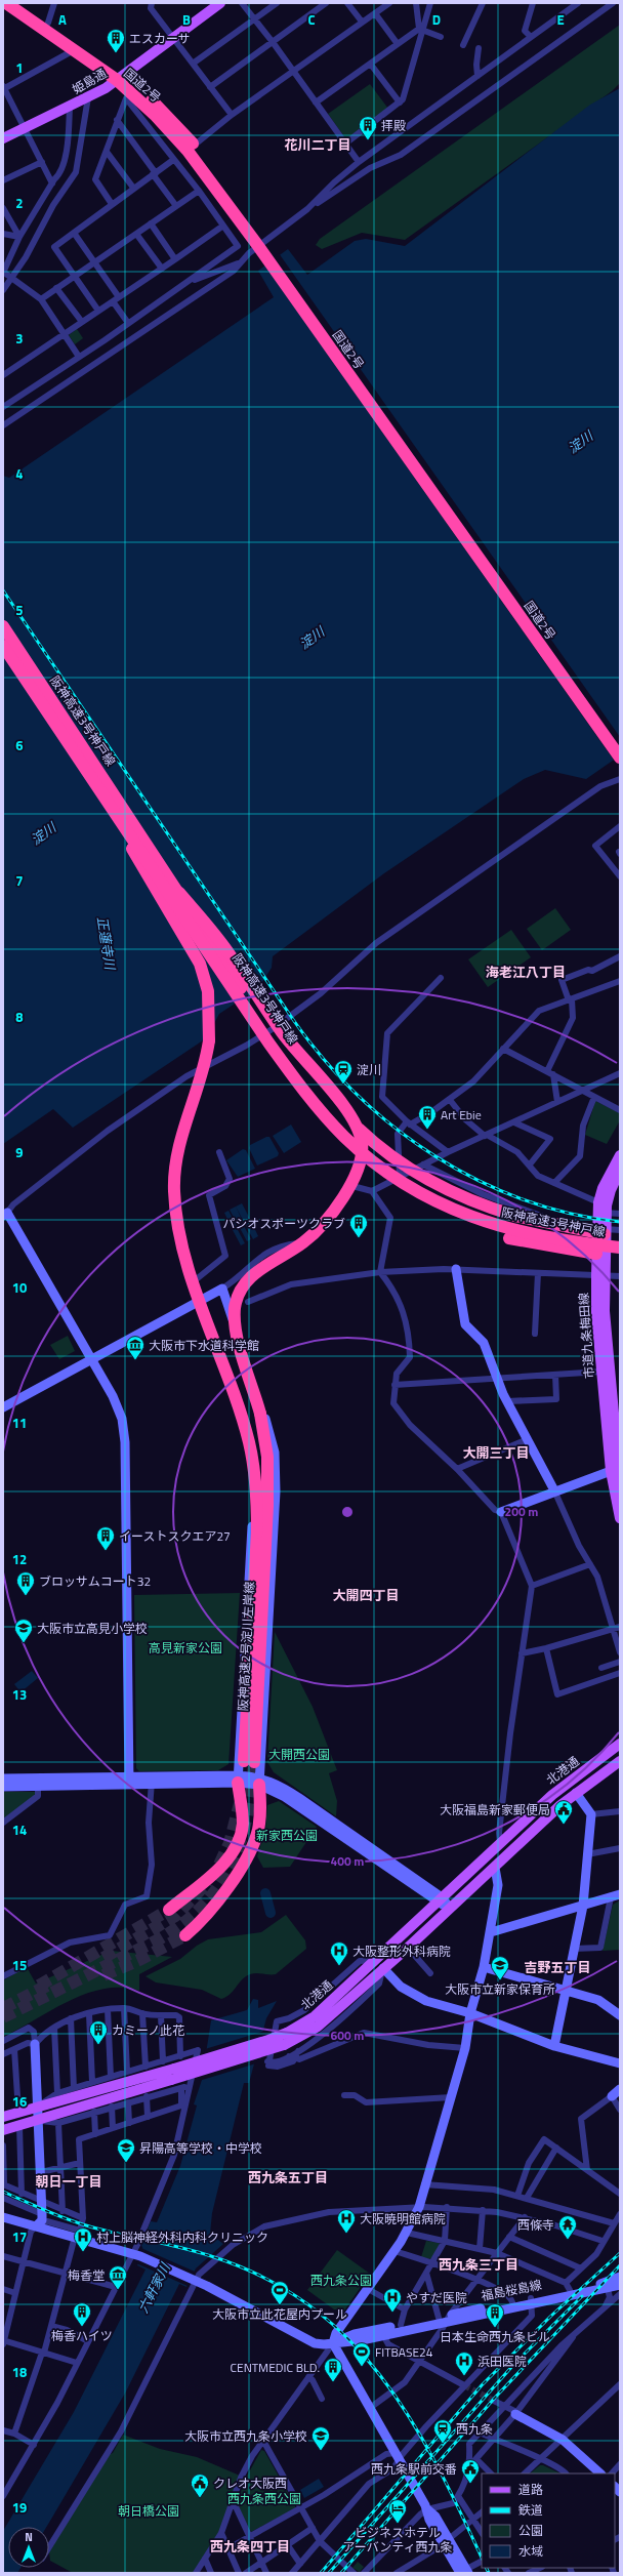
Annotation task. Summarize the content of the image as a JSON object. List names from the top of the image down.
{
  "streets": {
    "highway": ["国道2号", "阪神高速3号神戸線", "阪神高速2号淀川左岸線"],
    "main road": ["姫島通", "市道九条梅田線", "北港通"],
    "street": ["福島桜島線"]
  },
  "crossings": [
    ["姫島通", "国道2号"]
  ],
  "districts": [
    "花川二丁目",
    "海老江八丁目",
    "大開三丁目",
    "大開四丁目",
    "吉野五丁目",
    "西九条五丁目",
    "朝日一丁目",
    "西九条三丁目",
    "西九条四丁目"
  ],
  "water": ["淀川", "正蓮寺川", "六軒家川"],
  "parks": [
    "高見新家公園",
    "大開西公園",
    "新家西公園",
    "西九条公園",
    "西九条西公園",
    "朝日橋公園"
  ],
  "places": {
    "building": [
      "エスカーサ",
      "拝殿",
      "Art Ebie",
      "パシオスポーツクラブ",
      "イーストスクエア27",
      "ブロッサムコート32",
      "カミーノ此花",
      "梅香ハイツ",
      "日本生命西九条ビル",
      "CENTMEDIC BLD."
    ],
    "station": ["淀川", "西九条"],
    "museum": ["大阪市下水道科学館", "梅香堂"],
    "school or university": [
      "大阪市立高見小学校",
      "大阪市立新家保育所",
      "昇陽高等学校・中学校",
      "大阪市立西九条小学校"
    ],
    "public building": ["大阪福島新家郵便局", "西九条駅前交番", "クレオ大阪西"],
    "hospital": [
      "大阪整形外科病院",
      "大阪暁明館病院",
      "村上脳神経外科内科クリニック",
      "やすだ医院",
      "浜田医院"
    ],
    "temple": ["西條寺"],
    "sports": ["大阪市立此花屋内プール", "FITBASE24"],
    "hotel": ["ビジネスホテル アーバンティ西九条"]
  },
  "legend": [
    "道路",
    "鉄道",
    "公園",
    "水域"
  ],
  "north": "top",
  "grid": {
    "columns": [
      "A",
      "B",
      "C",
      "D",
      "E"
    ],
    "rows": [
      "1",
      "2",
      "3",
      "4",
      "5",
      "6",
      "7",
      "8",
      "9",
      "10",
      "11",
      "12",
      "13",
      "14",
      "15",
      "16",
      "17",
      "18",
      "19"
    ]
  },
  "rings": ["200 m", "400 m", "600 m"]
}
